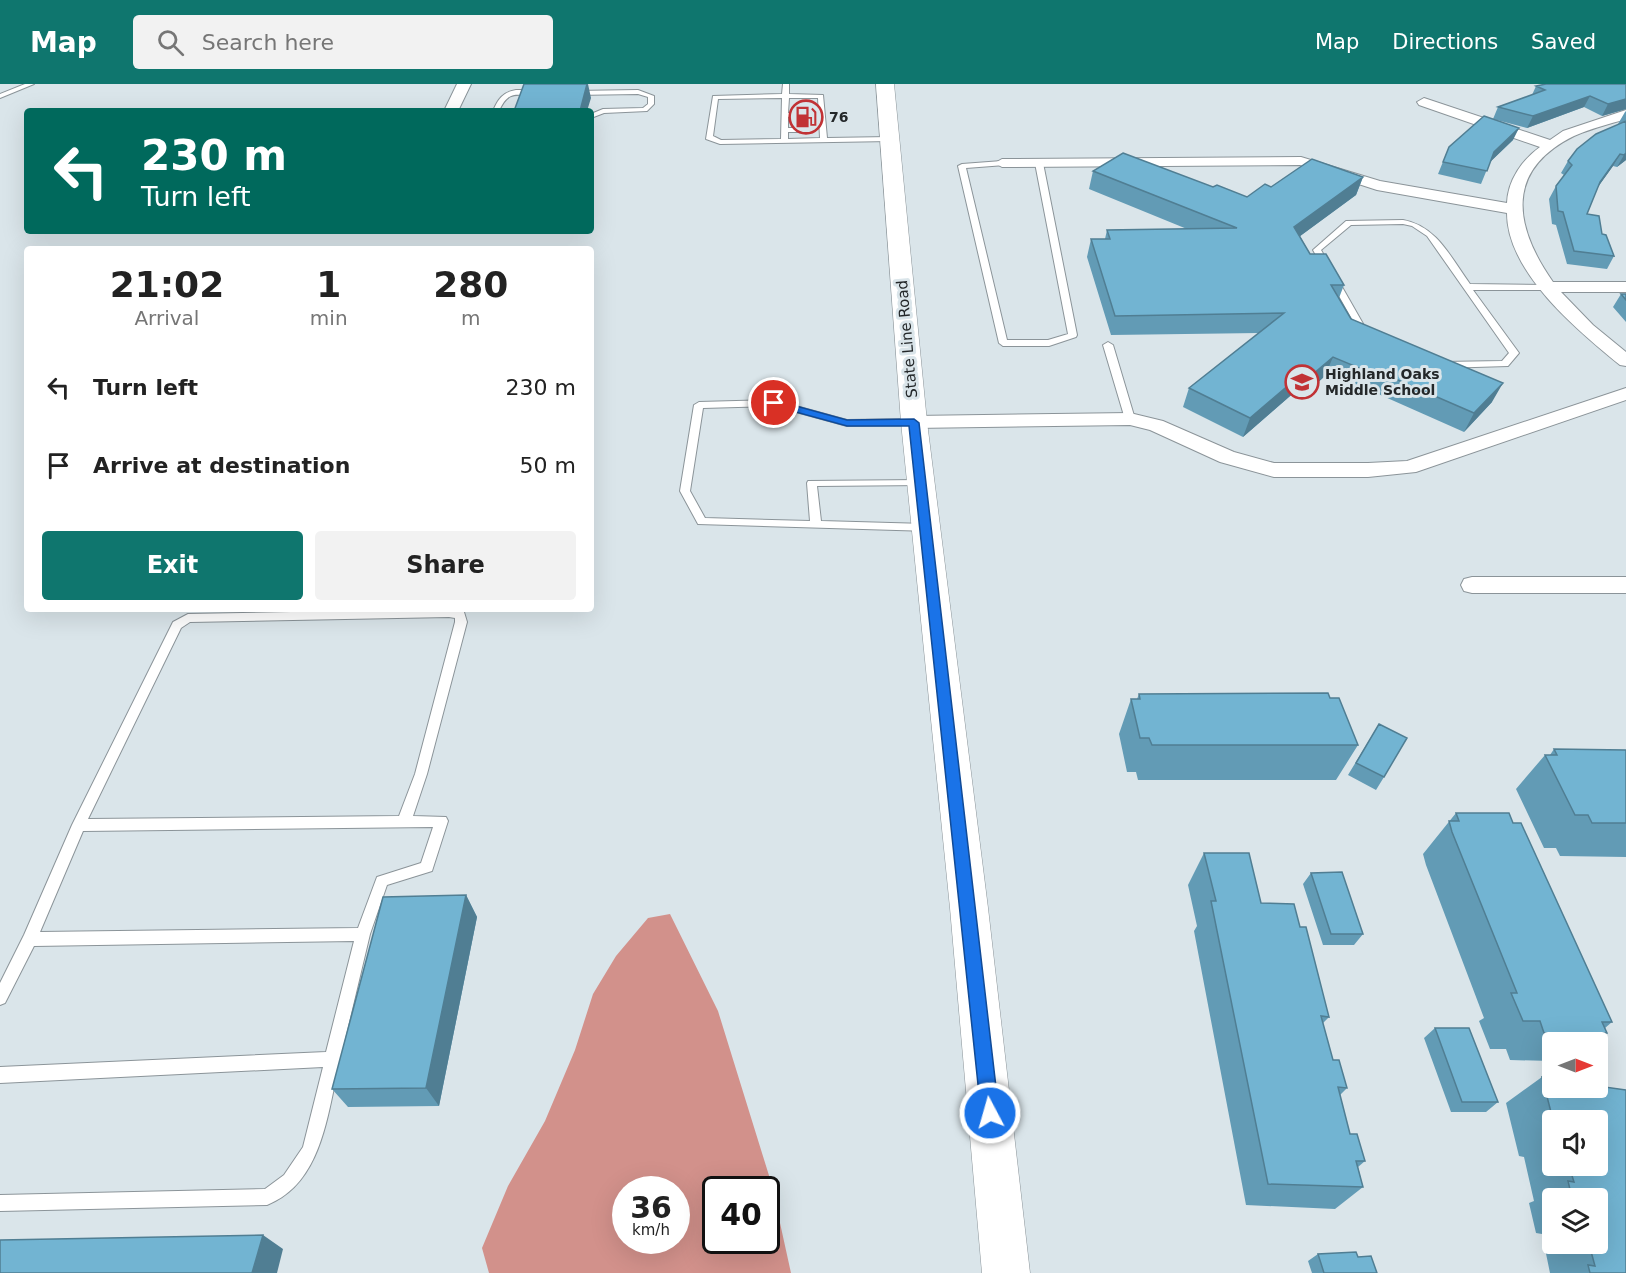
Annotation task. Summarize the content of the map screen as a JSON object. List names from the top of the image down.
{
  "streets": {
    "street": ["State Line Road"]
  },
  "places": {
    "fuel station": ["76"],
    "school or university": ["Highland Oaks Middle School"]
  },
  "north": "right",
  "page": {
    "header": "Map",
    "search": "Search here",
    "nav": ["Map", "Directions", "Saved"],
    "turn": ["230 m", "Turn left"],
    "eta": [
      "21:02",
      "Arrival",
      "1",
      "min",
      "280",
      "m"
    ],
    "list": [
      {
        "name": "Turn left",
        "value": "230 m"
      },
      {
        "name": "Arrive at destination",
        "value": "50 m"
      }
    ],
    "buttons": ["Exit", "Share"],
    "speed": "36 km/h",
    "limit": "40"
  }
}
